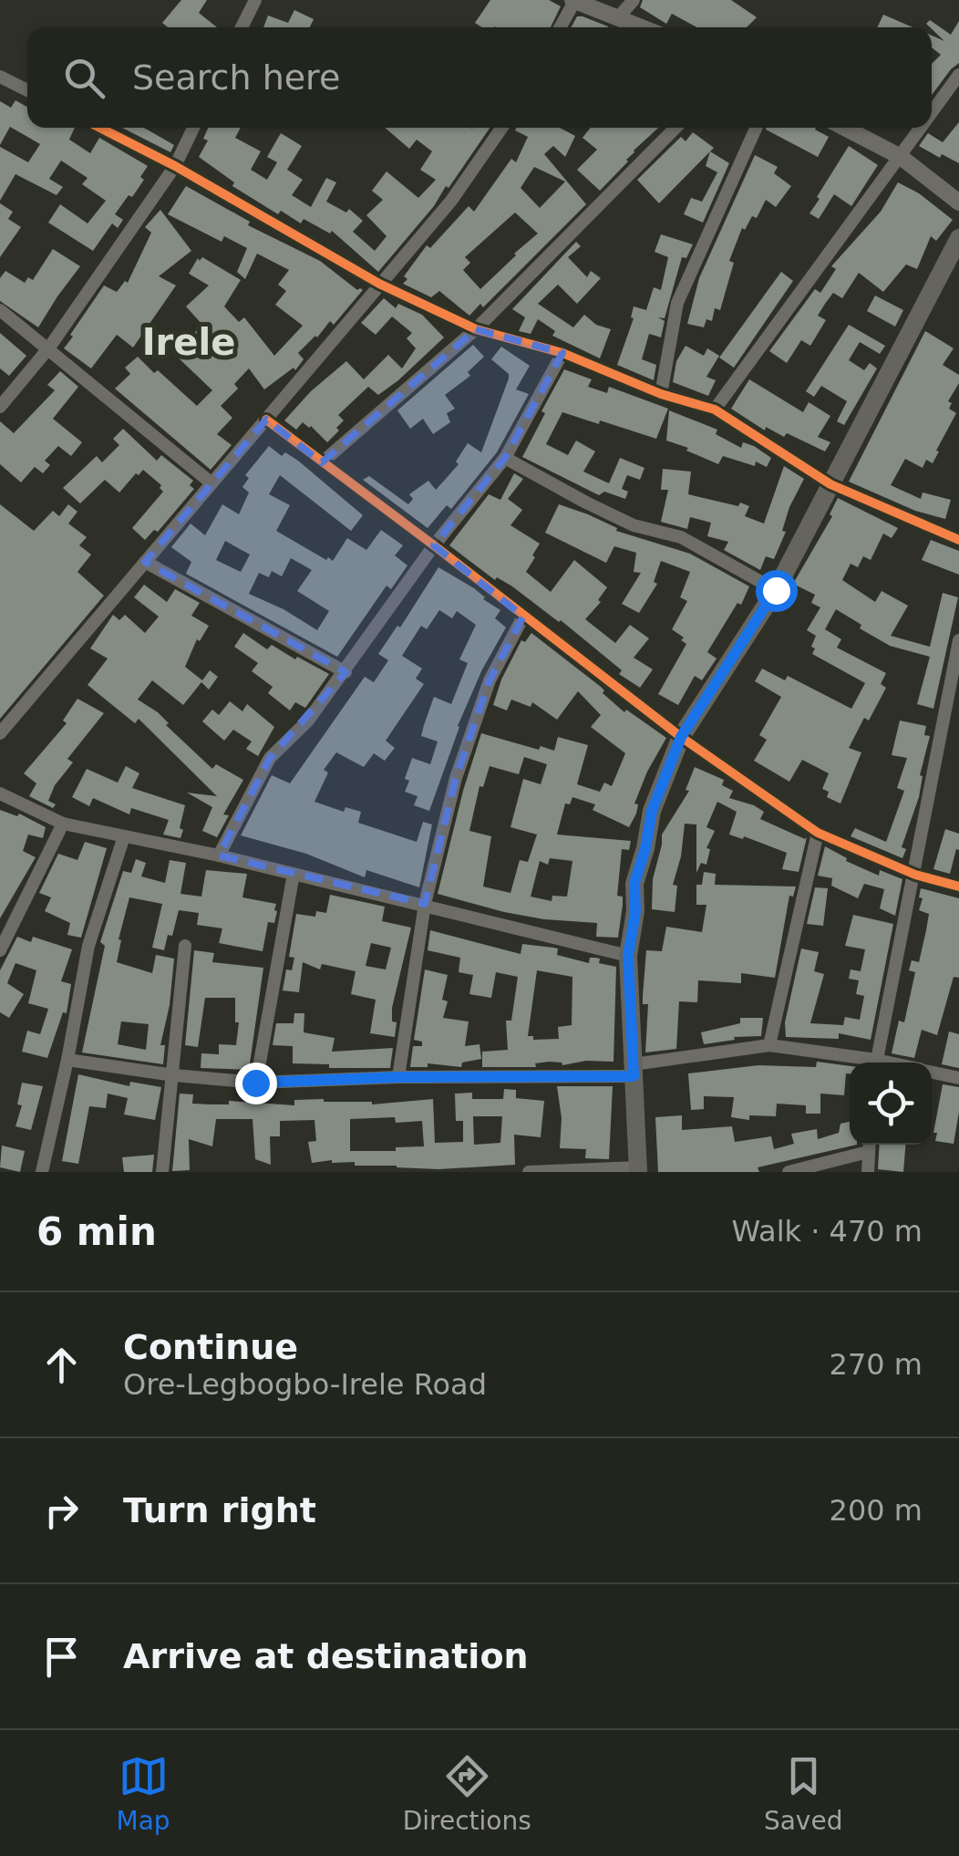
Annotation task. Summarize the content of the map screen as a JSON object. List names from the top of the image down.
{
  "districts": ["Irele"],
  "page": {
    "search": "Search here",
    "heading": ["6 min", "Walk · 470 m"],
    "list": [
      ["Continue", "Ore-Legbogbo-Irele Road", "270 m"],
      ["Turn right", "200 m"],
      "Arrive at destination"
    ],
    "nav": ["Map", "Directions", "Saved"]
  }
}
